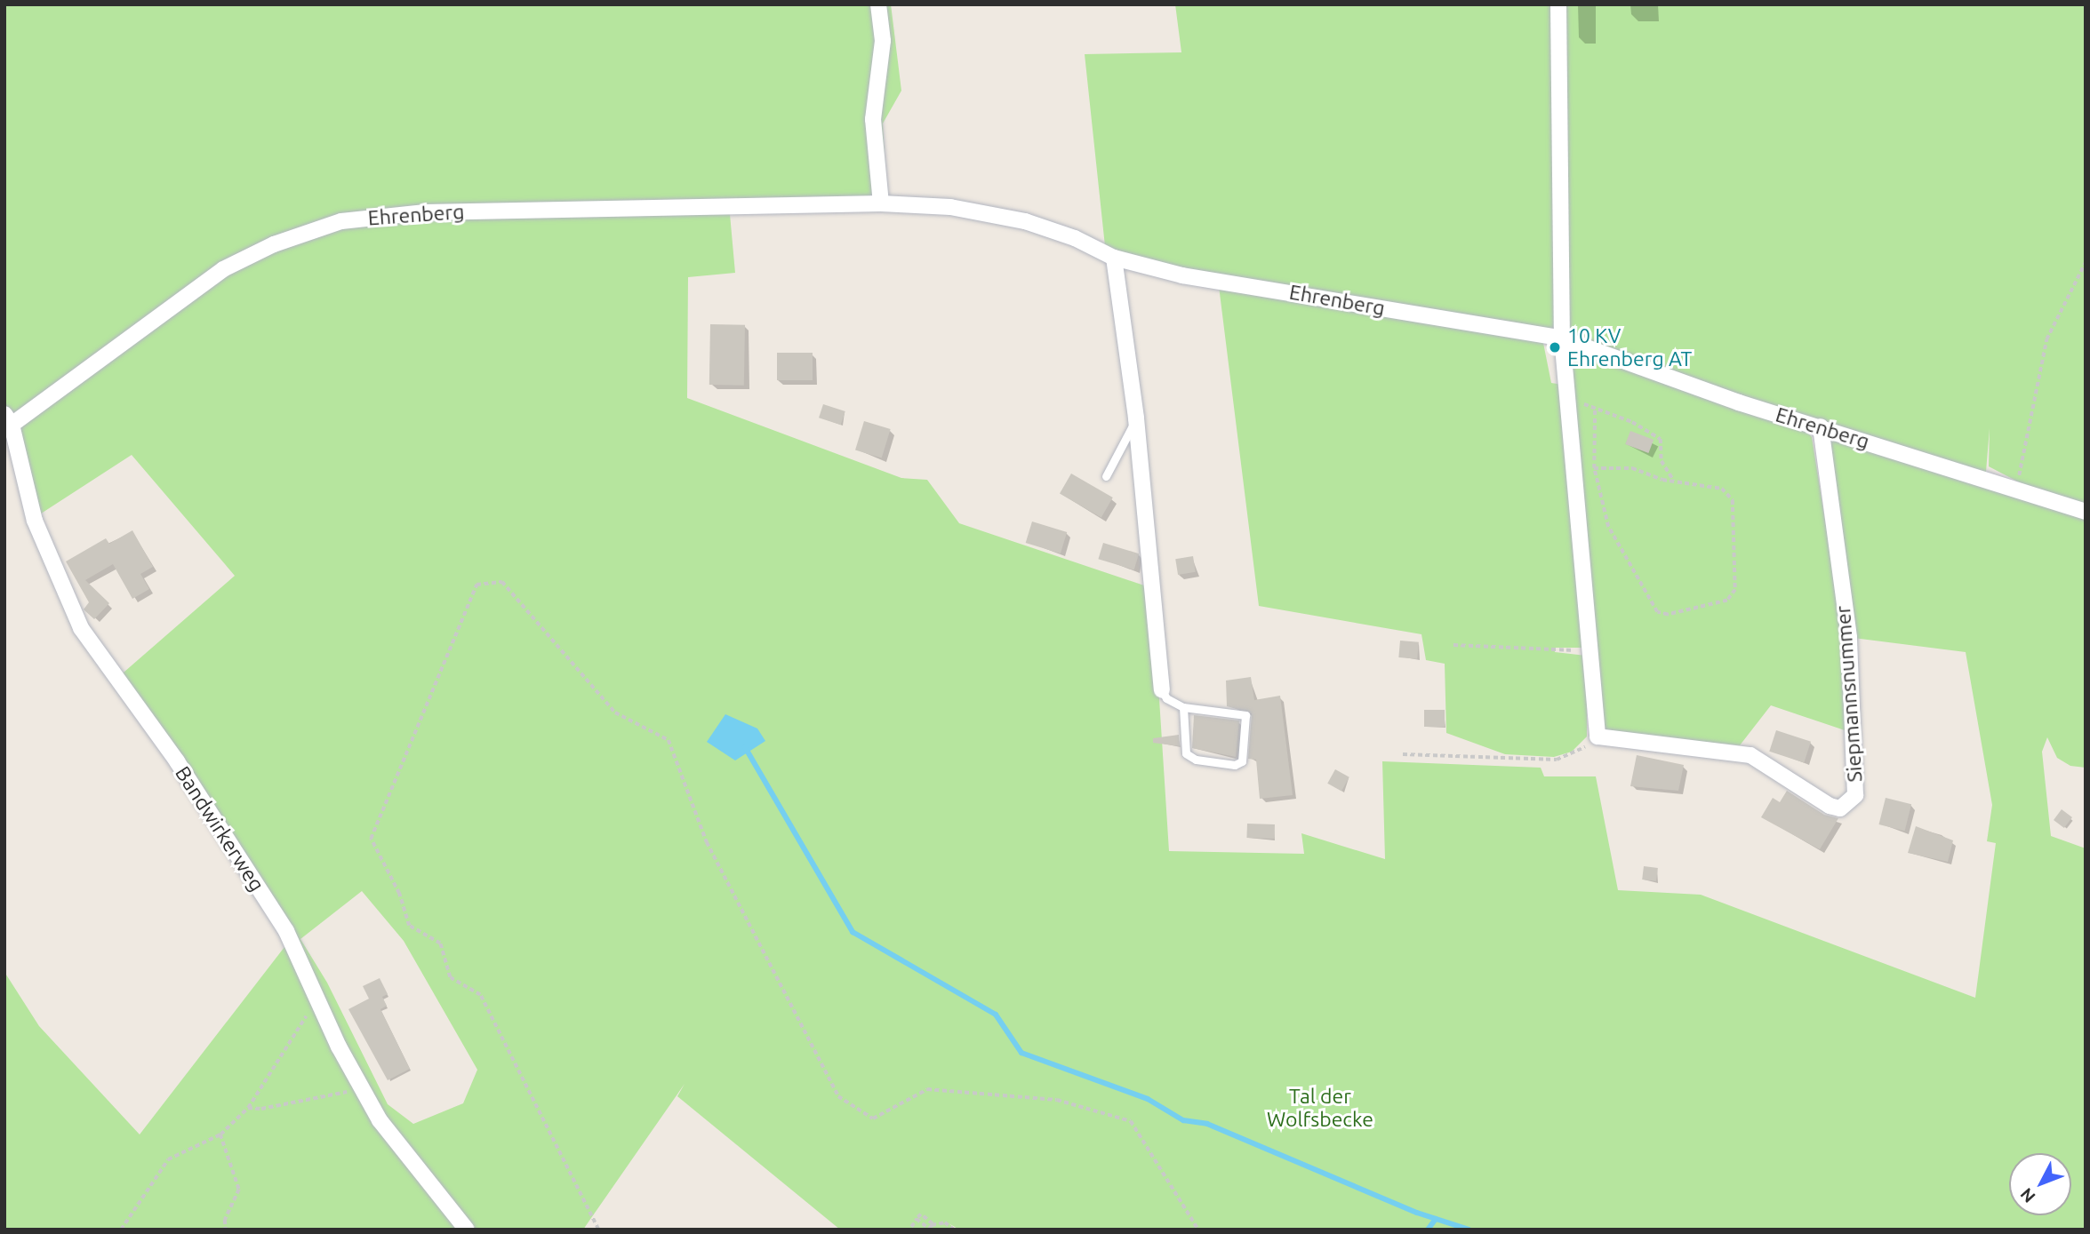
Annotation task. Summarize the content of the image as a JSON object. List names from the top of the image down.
{
  "streets": {
    "street": ["Ehrenberg", "Siepmannsnummer", "Bandwirkerweg"]
  },
  "crossings": [
    ["Ehrenberg", "Siepmannsnummer"],
    ["Ehrenberg", "Bandwirkerweg"]
  ],
  "parks": ["Tal der Wolfsbecke"],
  "places": ["10 KV Ehrenberg AT"],
  "north": "bottom left"
}
